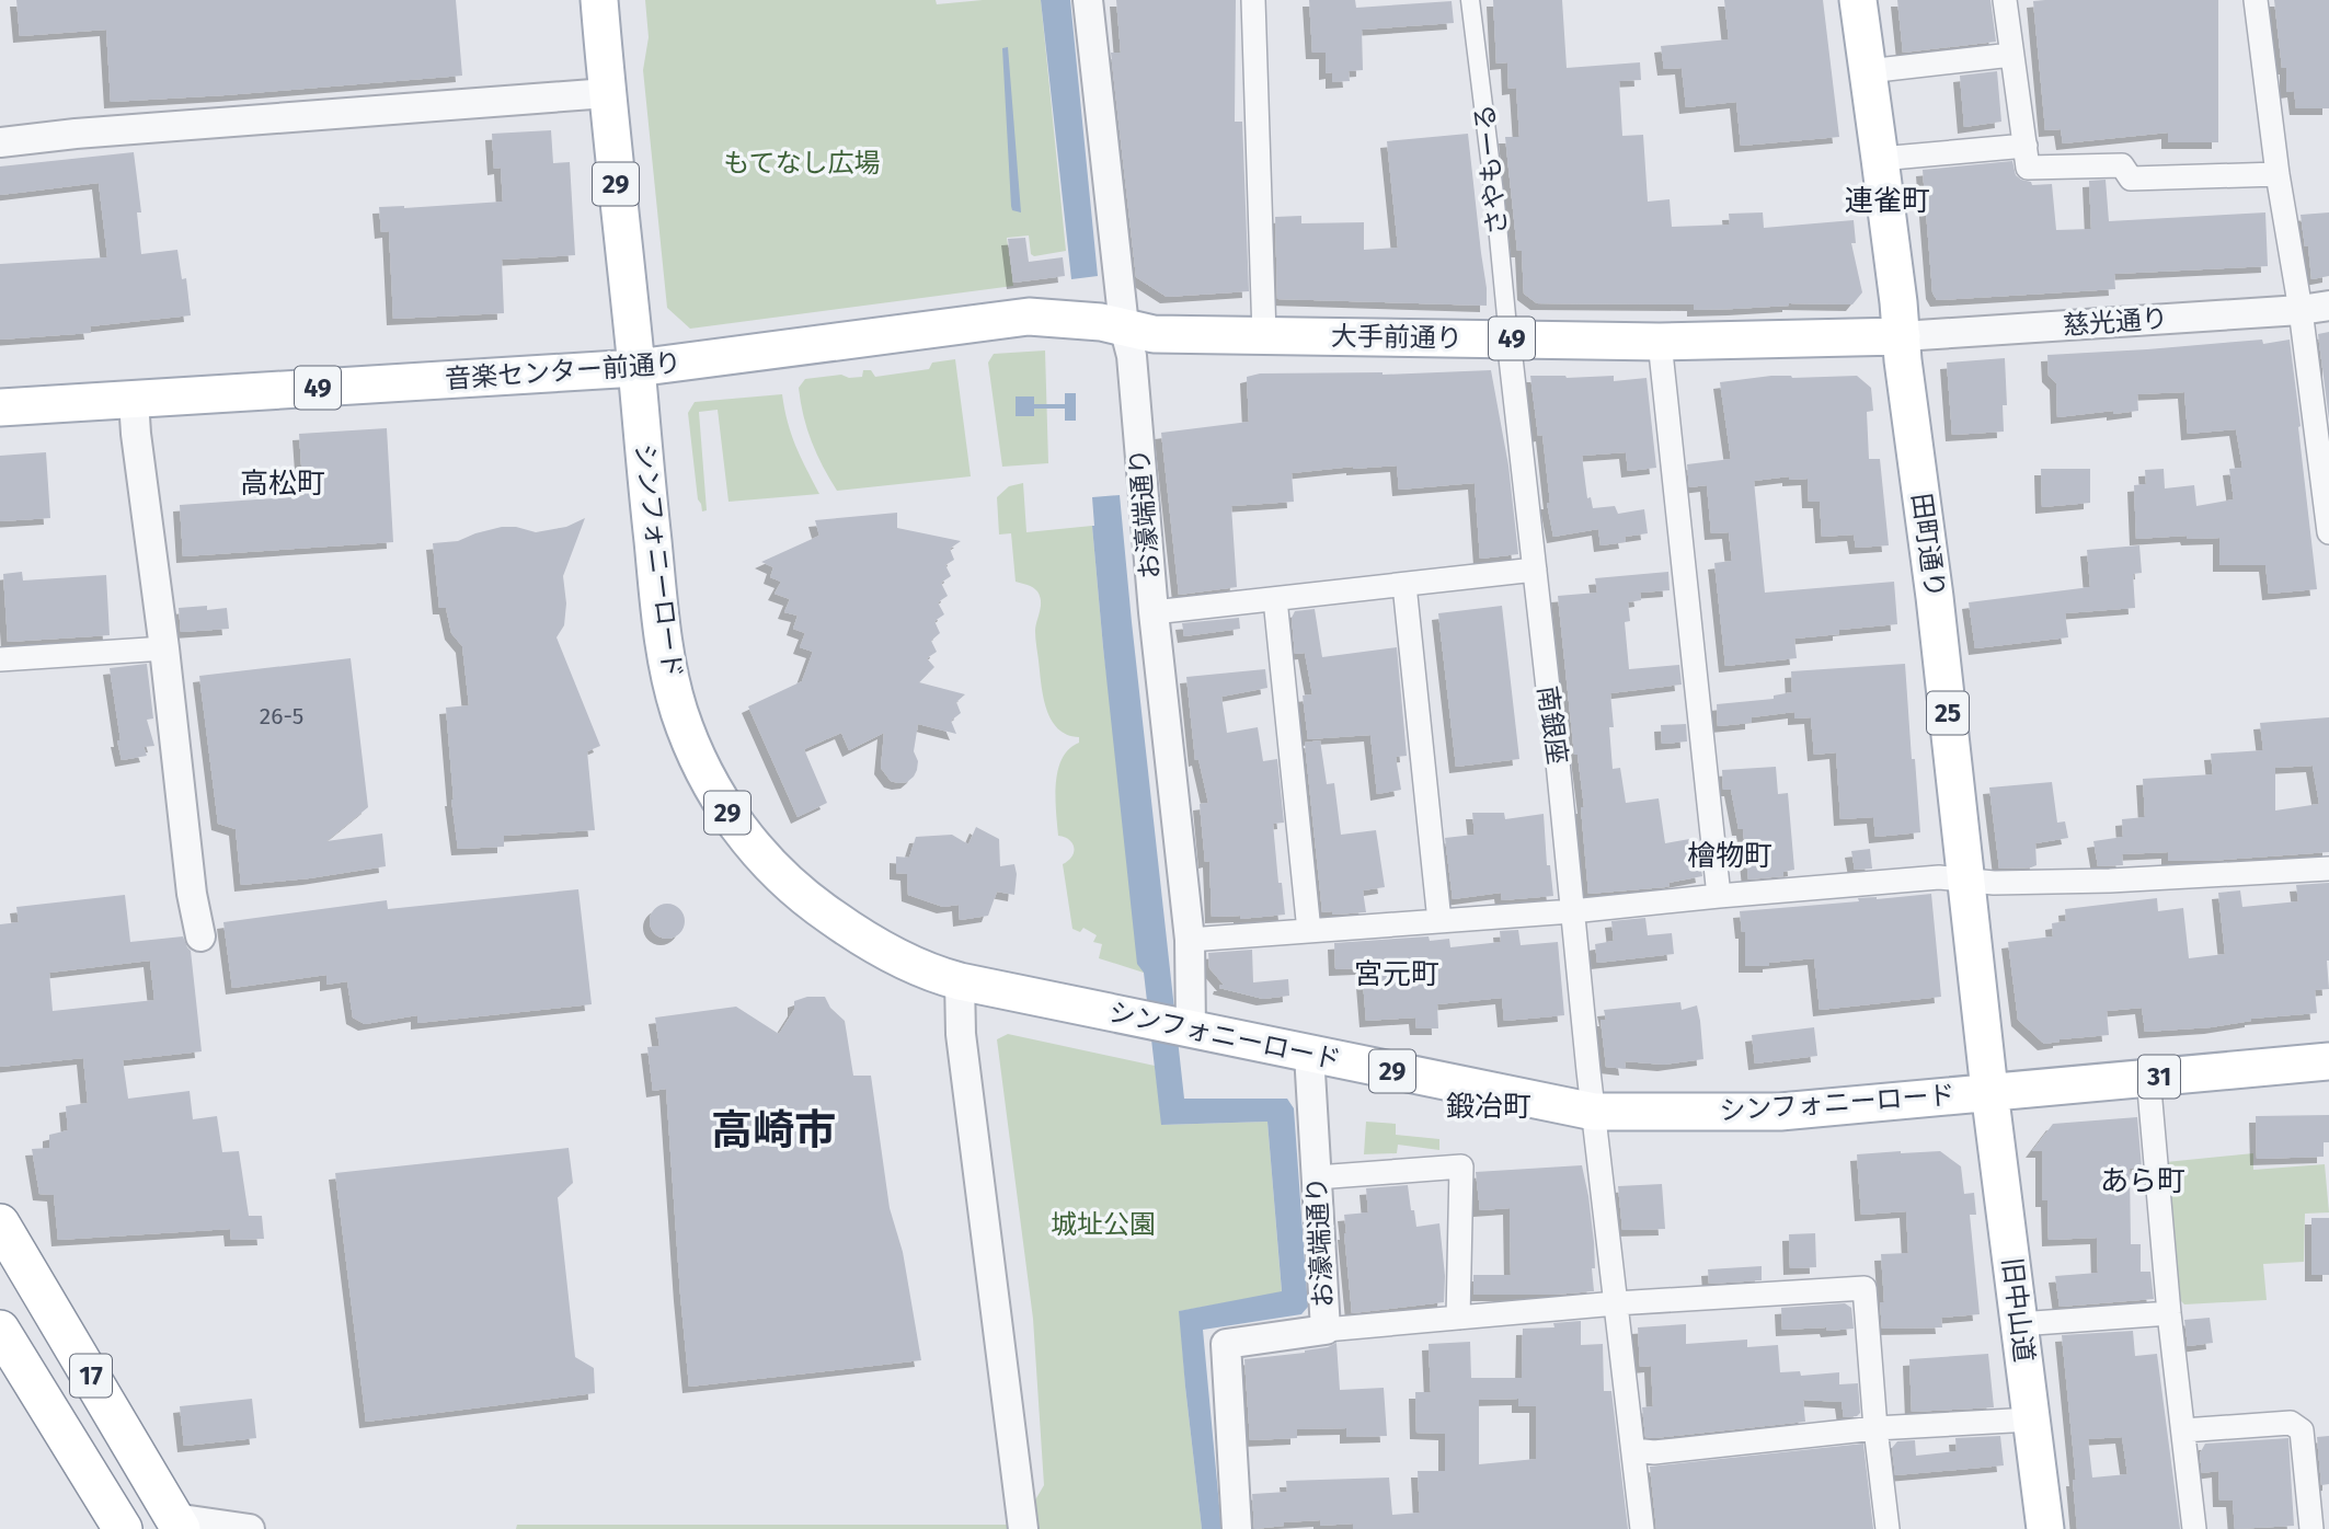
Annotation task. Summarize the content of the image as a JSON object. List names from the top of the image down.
{
  "streets": {
    "highway": ["17"],
    "main road": [
      "29",
      "大手前通り",
      "49",
      "音楽センター前通り",
      "田町通り",
      "シンフォニーロード",
      "25",
      "31",
      "旧中山道"
    ],
    "street": [
      "さやもーる",
      "慈光通り",
      "お濠端通り",
      "南銀座"
    ]
  },
  "crossings": [
    ["さやもーる", "大手前通り"],
    ["さやもーる", "南銀座"],
    ["29", "音楽センター前通り"],
    ["29", "シンフォニーロード"],
    ["慈光通り", "大手前通り"],
    ["慈光通り", "田町通り"],
    ["大手前通り", "音楽センター前通り"],
    ["大手前通り", "お濠端通り"],
    ["大手前通り", "田町通り"],
    ["大手前通り", "南銀座"],
    ["音楽センター前通り", "お濠端通り"],
    ["音楽センター前通り", "シンフォニーロード"],
    ["お濠端通り", "シンフォニーロード"],
    ["田町通り", "シンフォニーロード"],
    ["田町通り", "旧中山道"],
    ["シンフォニーロード", "南銀座"],
    ["シンフォニーロード", "旧中山道"]
  ],
  "districts": [
    "連雀町",
    "高松町",
    "檜物町",
    "宮元町",
    "鍛冶町",
    "高崎市",
    "あら町"
  ],
  "parks": ["もてなし広場", "城址公園"],
  "house_numbers": ["26-5"]
}
